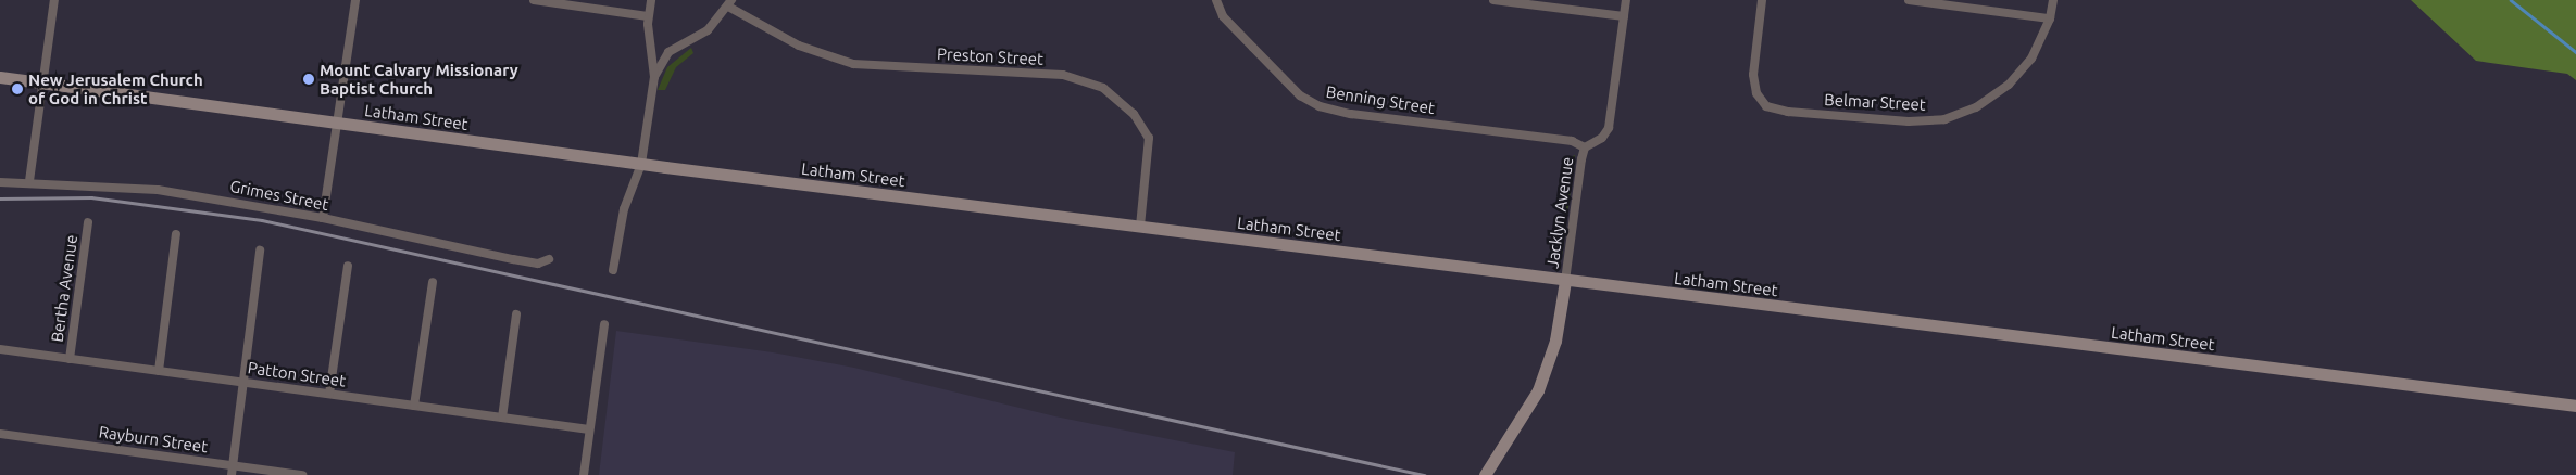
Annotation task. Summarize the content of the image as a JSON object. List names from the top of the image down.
{
  "streets": {
    "street": [
      "Preston Street",
      "Benning Street",
      "Belmar Street",
      "Latham Street",
      "Grimes Street",
      "Jacklyn Avenue",
      "Bertha Avenue",
      "Patton Street",
      "Rayburn Street"
    ]
  },
  "crossings": [
    ["Preston Street", "Latham Street"],
    ["Benning Street", "Jacklyn Avenue"],
    ["Latham Street", "Jacklyn Avenue"],
    ["Bertha Avenue", "Patton Street"]
  ],
  "places": ["Mount Calvary Missionary Baptist Church", "New Jerusalem Church of God in Christ"]
}
